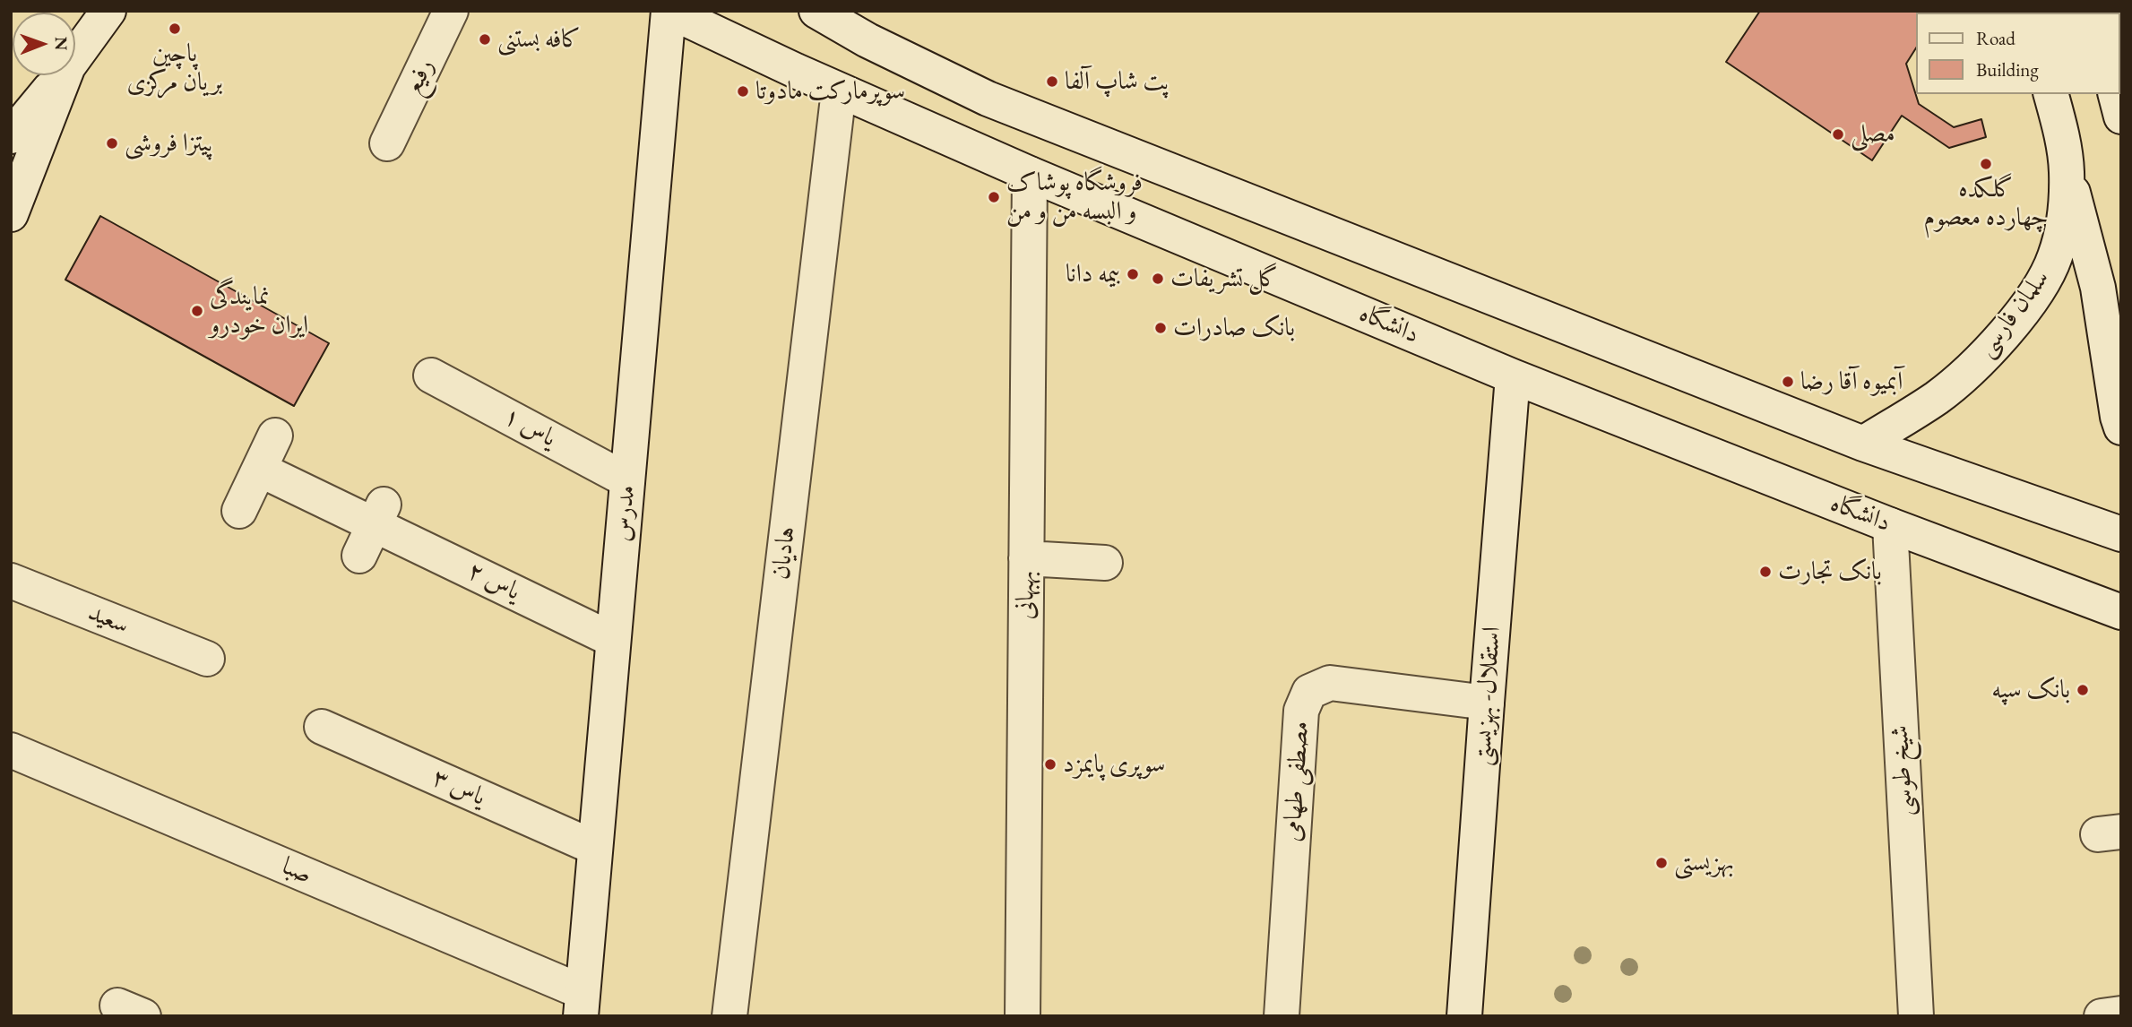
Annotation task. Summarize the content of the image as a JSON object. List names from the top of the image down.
{
  "streets": {
    "street": [
      "رفیع",
      "سلمان فارسی",
      "دانشگاه",
      "یاس ۱",
      "مدرس",
      "هادیان",
      "یاس ۲",
      "بهبهانی",
      "سعید",
      "استقلال- بهزیستی",
      "شیخ طوسی",
      "مصطفی طهامی",
      "یاس ۳",
      "صبا"
    ]
  },
  "crossings": [
    ["دانشگاه", "مدرس"],
    ["دانشگاه", "هادیان"],
    ["دانشگاه", "بهبهانی"],
    ["دانشگاه", "استقلال- بهزیستی"],
    ["دانشگاه", "شیخ طوسی"],
    ["یاس ۱", "مدرس"],
    ["مدرس", "یاس ۲"],
    ["مدرس", "یاس ۳"],
    ["مدرس", "صبا"],
    ["استقلال- بهزیستی", "مصطفی طهامی"]
  ],
  "places": [
    "پاچین بریان مرکزی",
    "کافه بستنی",
    "پت شاپ آلفا",
    "سوپرمارکت مادوتا",
    "مصلی",
    "پیتزا فروشی",
    "گلکده چهارده معصوم",
    "فروشگاه پوشاک و البسه من و من",
    "بیمه دانا",
    "گل تشریفات",
    "نمایندگی ایران خودرو",
    "بانک صادرات",
    "آبمیوه آقا رضا",
    "بانک تجارت",
    "بانک سپه",
    "سوپری پایمزد",
    "بهزیستی"
  ],
  "legend": ["Road", "Building"],
  "north": "right"
}
